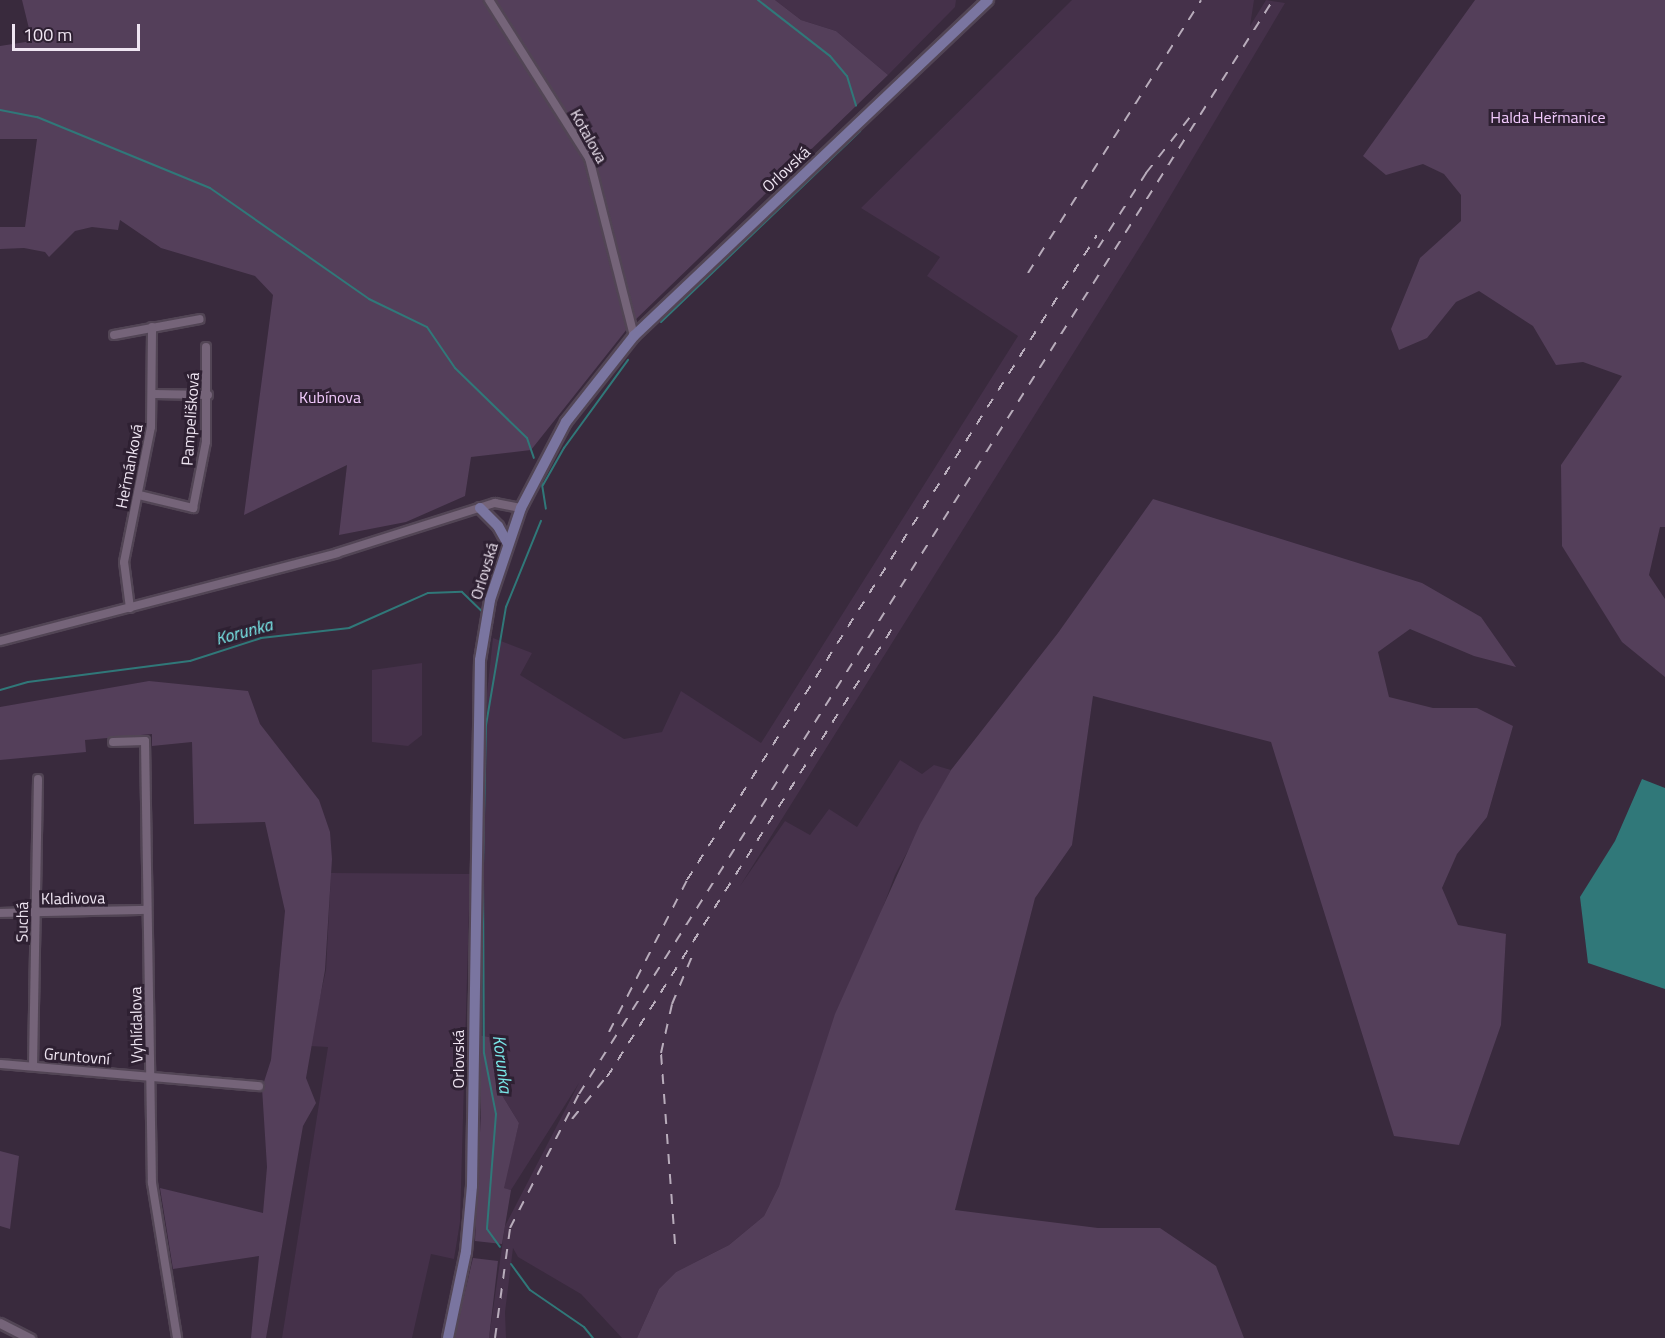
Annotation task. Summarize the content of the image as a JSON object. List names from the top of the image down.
{
  "streets": {
    "main road": ["Orlovská"],
    "street": [
      "Kotalova",
      "Pampelišková",
      "Heřmánková",
      "Kladivova",
      "Suchá",
      "Vyhlídalova",
      "Gruntovní"
    ]
  },
  "crossings": [
    ["Kotalova", "Orlovská"],
    ["Pampelišková", "Heřmánková"],
    ["Kladivova", "Suchá"],
    ["Kladivova", "Vyhlídalova"],
    ["Suchá", "Gruntovní"],
    ["Vyhlídalova", "Gruntovní"]
  ],
  "water": ["Korunka"],
  "parks": ["Halda Heřmanice", "Kubínova"],
  "scale_bar": "100 m"
}
